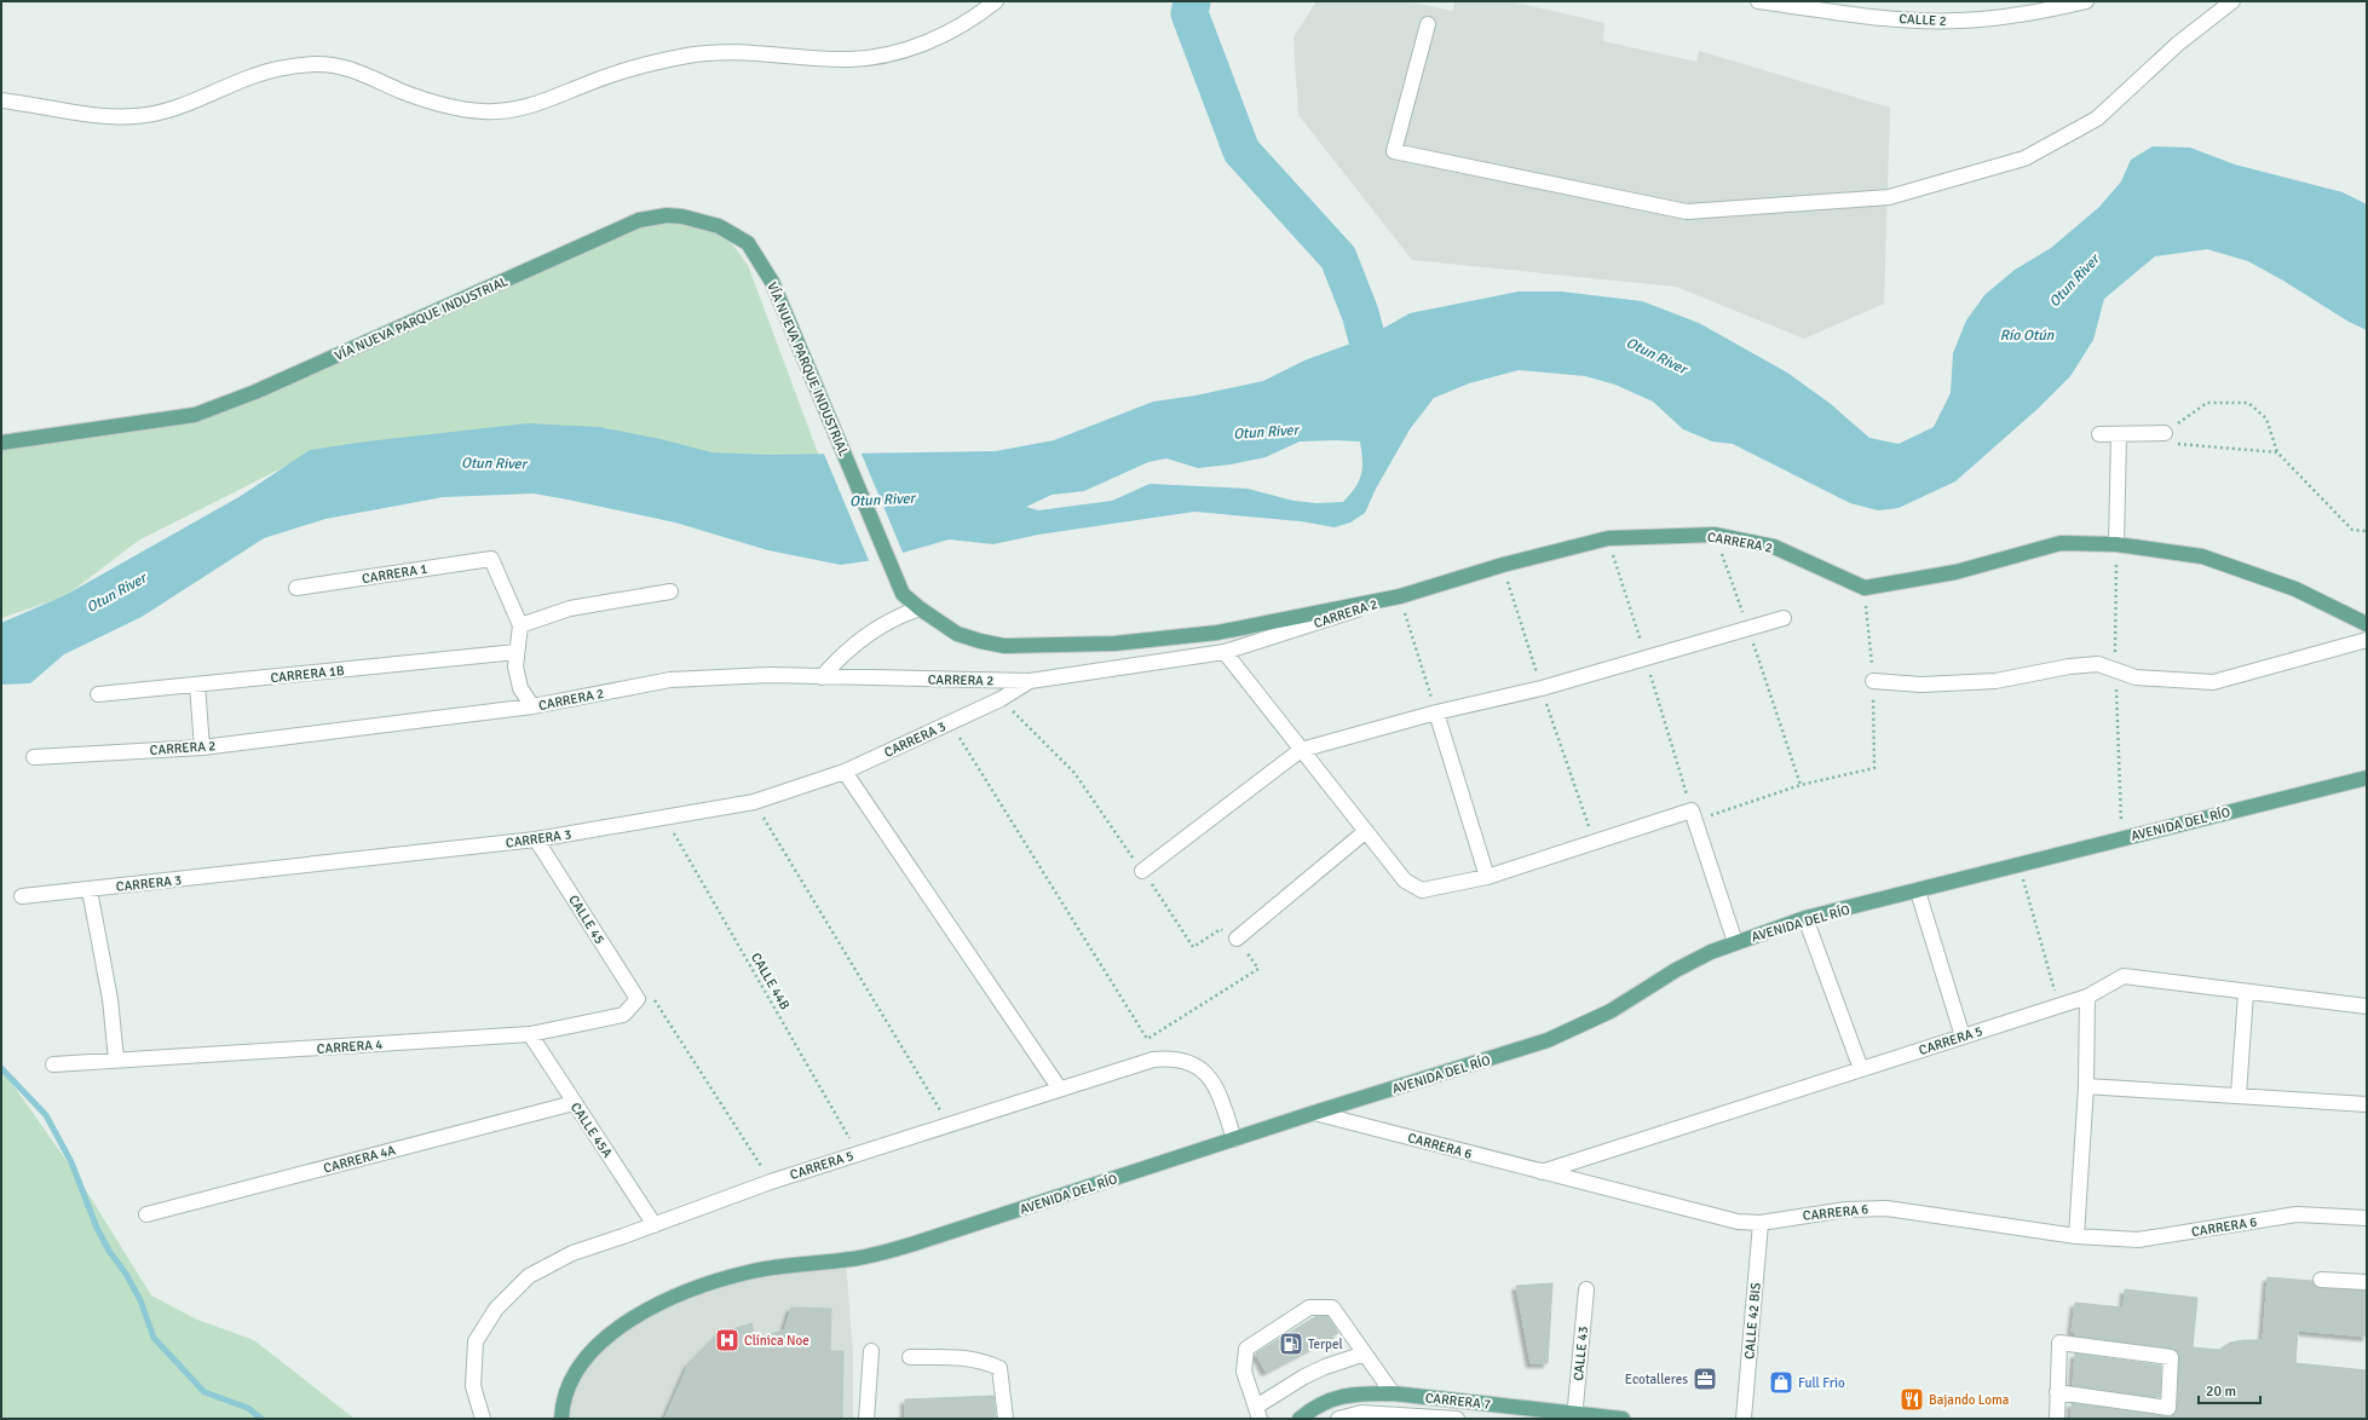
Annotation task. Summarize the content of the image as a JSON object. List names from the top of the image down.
{
  "streets": {
    "main road": [
      "VÍA NUEVA PARQUE INDUSTRIAL",
      "CARRERA 2",
      "AVENIDA DEL RÍO",
      "CARRERA 7"
    ],
    "street": [
      "CALLE 2",
      "CARRERA 1",
      "CARRERA 1B",
      "CARRERA 3",
      "CALLE 45",
      "CARRERA 5",
      "CARRERA 4",
      "CALLE 45A",
      "CARRERA 6",
      "CARRERA 4A",
      "CALLE 42 BIS",
      "CALLE 43"
    ],
    "path": ["CALLE 44B"]
  },
  "crossings": [
    ["VÍA NUEVA PARQUE INDUSTRIAL", "CARRERA 2"],
    ["CARRERA 2", "CARRERA 3"],
    ["CARRERA 3", "CALLE 45"],
    ["CARRERA 3", "CALLE 44B"],
    ["AVENIDA DEL RÍO", "CARRERA 5"],
    ["AVENIDA DEL RÍO", "CARRERA 6"],
    ["CALLE 45", "CARRERA 4"],
    ["CALLE 44B", "CARRERA 5"],
    ["CARRERA 5", "CALLE 45A"],
    ["CARRERA 5", "CARRERA 6"],
    ["CARRERA 4", "CALLE 45A"],
    ["CALLE 45A", "CARRERA 4A"],
    ["CARRERA 6", "CALLE 42 BIS"],
    ["CALLE 43", "CARRERA 7"]
  ],
  "water": ["Otun River", "Río Otún"],
  "places": {
    "hospital": ["Clínica Noe"],
    "fuel station": ["Terpel"],
    "office": ["Ecotalleres"],
    "shop": ["Full Frio"],
    "restaurant": ["Bajando Loma"]
  },
  "scale_bar": "20 m"
}
